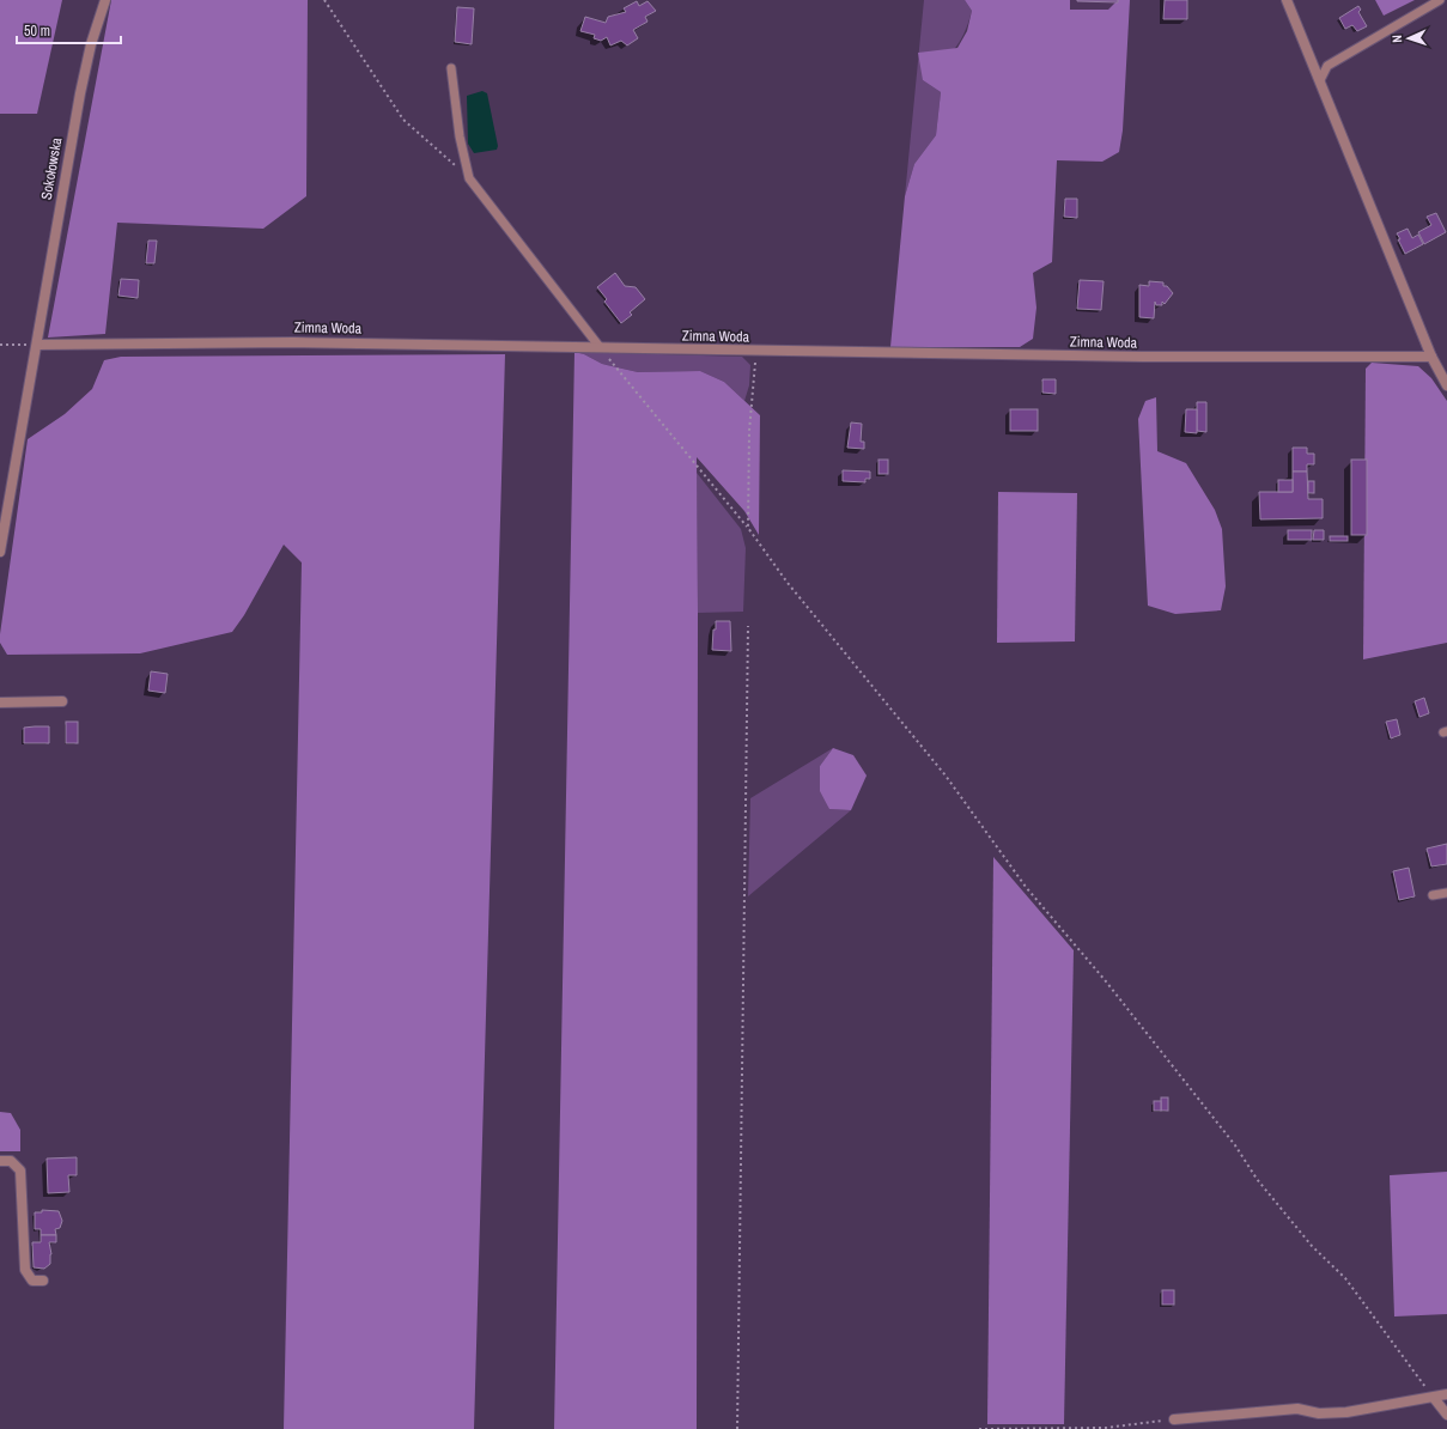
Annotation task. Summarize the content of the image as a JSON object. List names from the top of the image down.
{
  "streets": {
    "street": ["Sokołowska", "Zimna Woda"]
  },
  "crossings": [
    ["Sokołowska", "Zimna Woda"]
  ],
  "scale_bar": "50 m",
  "north": "left"
}
